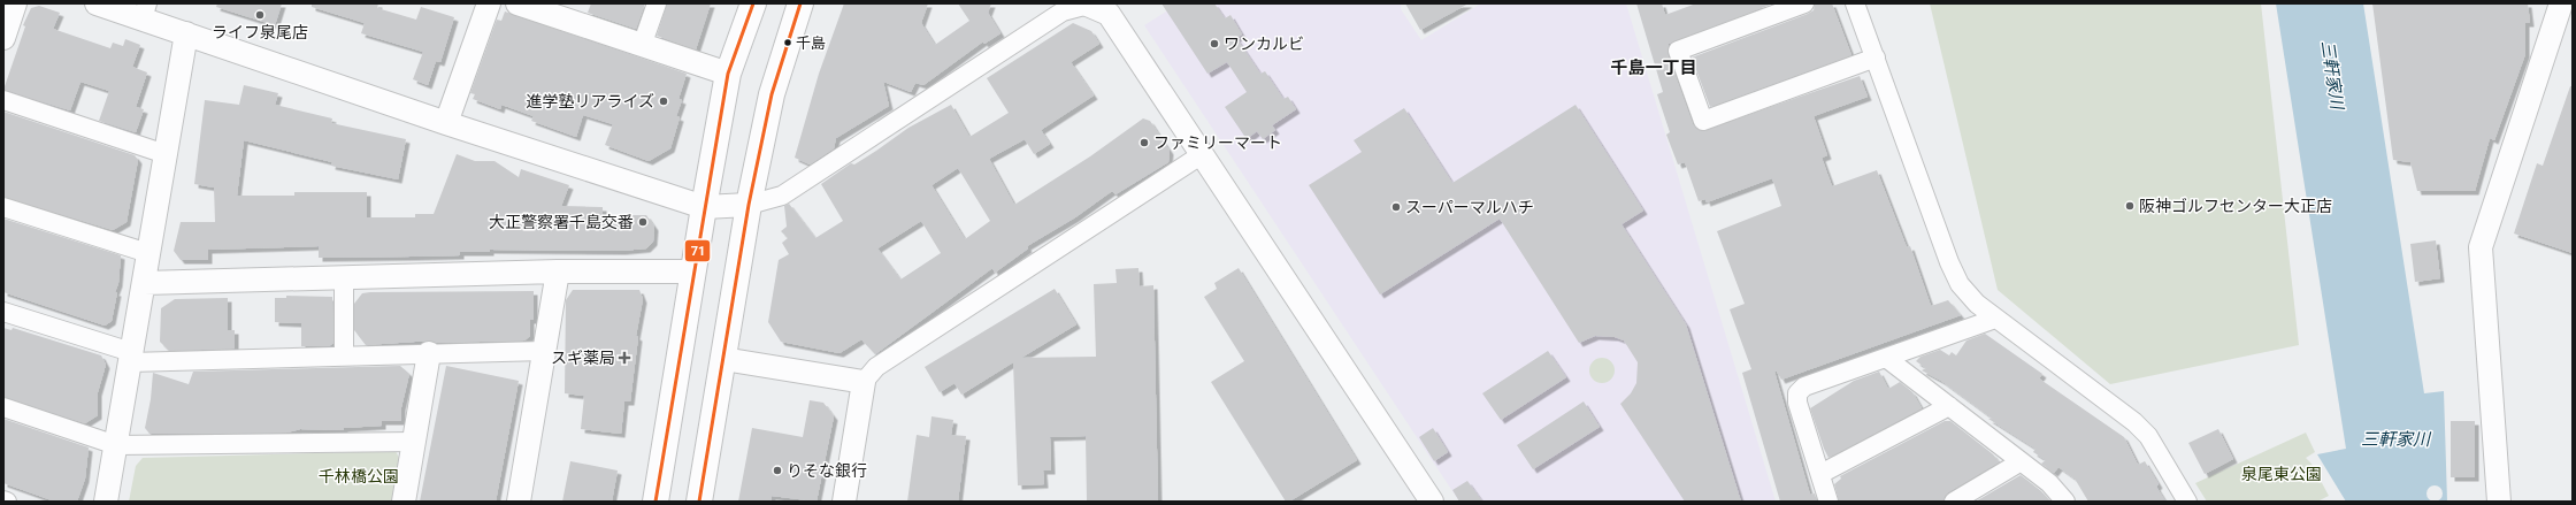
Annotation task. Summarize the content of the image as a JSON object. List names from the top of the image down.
{
  "districts": ["千島一丁目"],
  "water": ["三軒家川"],
  "parks": ["泉尾東公園", "千林橋公園"],
  "places": {
    "other": [
      "ライフ泉尾店",
      "千島",
      "ワンカルビ",
      "進学塾リアライズ",
      "ファミリーマート",
      "阪神ゴルフセンター大正店",
      "スーパーマルハチ",
      "大正警察署千島交番",
      "りそな銀行"
    ],
    "health": ["スギ薬局"]
  },
  "lines": ["transit line 71"]
}
